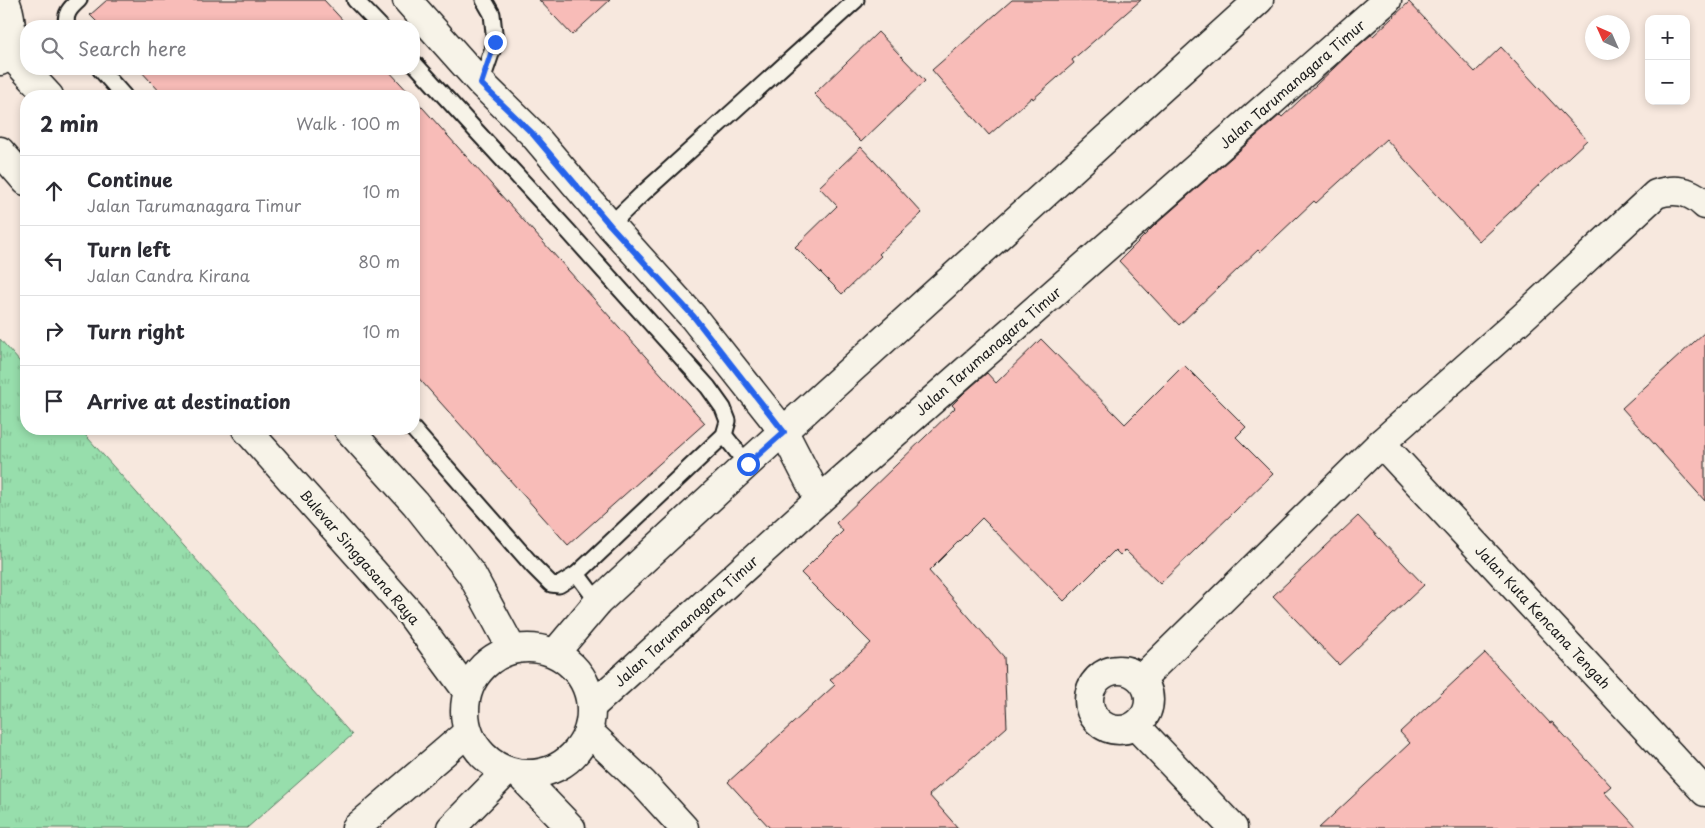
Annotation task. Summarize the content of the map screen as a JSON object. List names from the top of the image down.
{
  "streets": {
    "street": ["Jalan Tarumanagara Timur", "Bulevar Singgasana Raya", "Jalan Kuta Kencana Tengah"]
  },
  "crossings": [
    ["Jalan Tarumanagara Timur", "Bulevar Singgasana Raya"]
  ],
  "north": "top left",
  "page": {
    "map_buttons": ["+", "−"],
    "search": "Search here",
    "heading": ["2 min", "Walk · 100 m"],
    "list": [
      ["Continue", "Jalan Tarumanagara Timur", "10 m"],
      ["Turn left", "Jalan Candra Kirana", "80 m"],
      ["Turn right", "10 m"],
      "Arrive at destination"
    ]
  }
}
